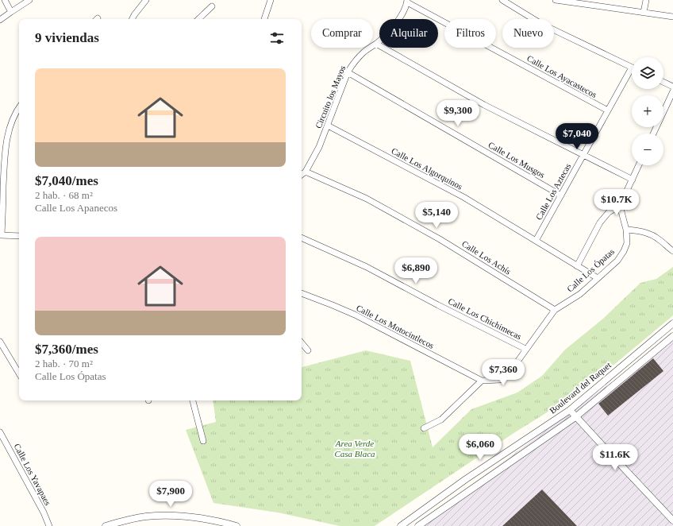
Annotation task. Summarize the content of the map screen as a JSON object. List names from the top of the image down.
{
  "streets": {
    "street": [
      "Calle Los Ayacastecos",
      "Circuito los Mayos",
      "Calle Los Musgos",
      "Calle Los Algorquinos",
      "Calle Los Aztecas",
      "Calle Los Achís",
      "Calle Los Ópatas",
      "Calle Los Chichimecas",
      "Calle Los Motocintlecos",
      "Boulevard del Raquet",
      "Calle Los Yavapaes"
    ]
  },
  "crossings": [
    ["Calle Los Ayacastecos", "Circuito los Mayos"],
    ["Calle Los Ayacastecos", "Calle Los Aztecas"],
    ["Circuito los Mayos", "Calle Los Musgos"],
    ["Circuito los Mayos", "Calle Los Algorquinos"],
    ["Circuito los Mayos", "Calle Los Achís"],
    ["Calle Los Musgos", "Calle Los Aztecas"],
    ["Calle Los Algorquinos", "Calle Los Aztecas"],
    ["Calle Los Algorquinos", "Calle Los Ópatas"],
    ["Calle Los Achís", "Calle Los Ópatas"],
    ["Calle Los Ópatas", "Calle Los Chichimecas"],
    ["Calle Los Ópatas", "Calle Los Motocintlecos"]
  ],
  "parks": ["Area Verde Casa Blaca"],
  "page": {
    "chip": [
      "Comprar",
      "Alquilar",
      "Filtros",
      "Nuevo"
    ],
    "heading": "9 viviendas",
    "map_buttons": ["+", "−"],
    "list": [
      {
        "name": "$7,040/mes",
        "note": "2 hab. · 68 m² · Calle Los Apanecos"
      },
      {
        "name": "$7,360/mes",
        "note": "2 hab. · 70 m² · Calle Los Ópatas"
      }
    ],
    "price": [
      "$9,300",
      "$7,040",
      "$10.7K",
      "$5,140",
      "$6,890",
      "$7,360",
      "$6,060",
      "$11.6K",
      "$7,900"
    ]
  }
}
